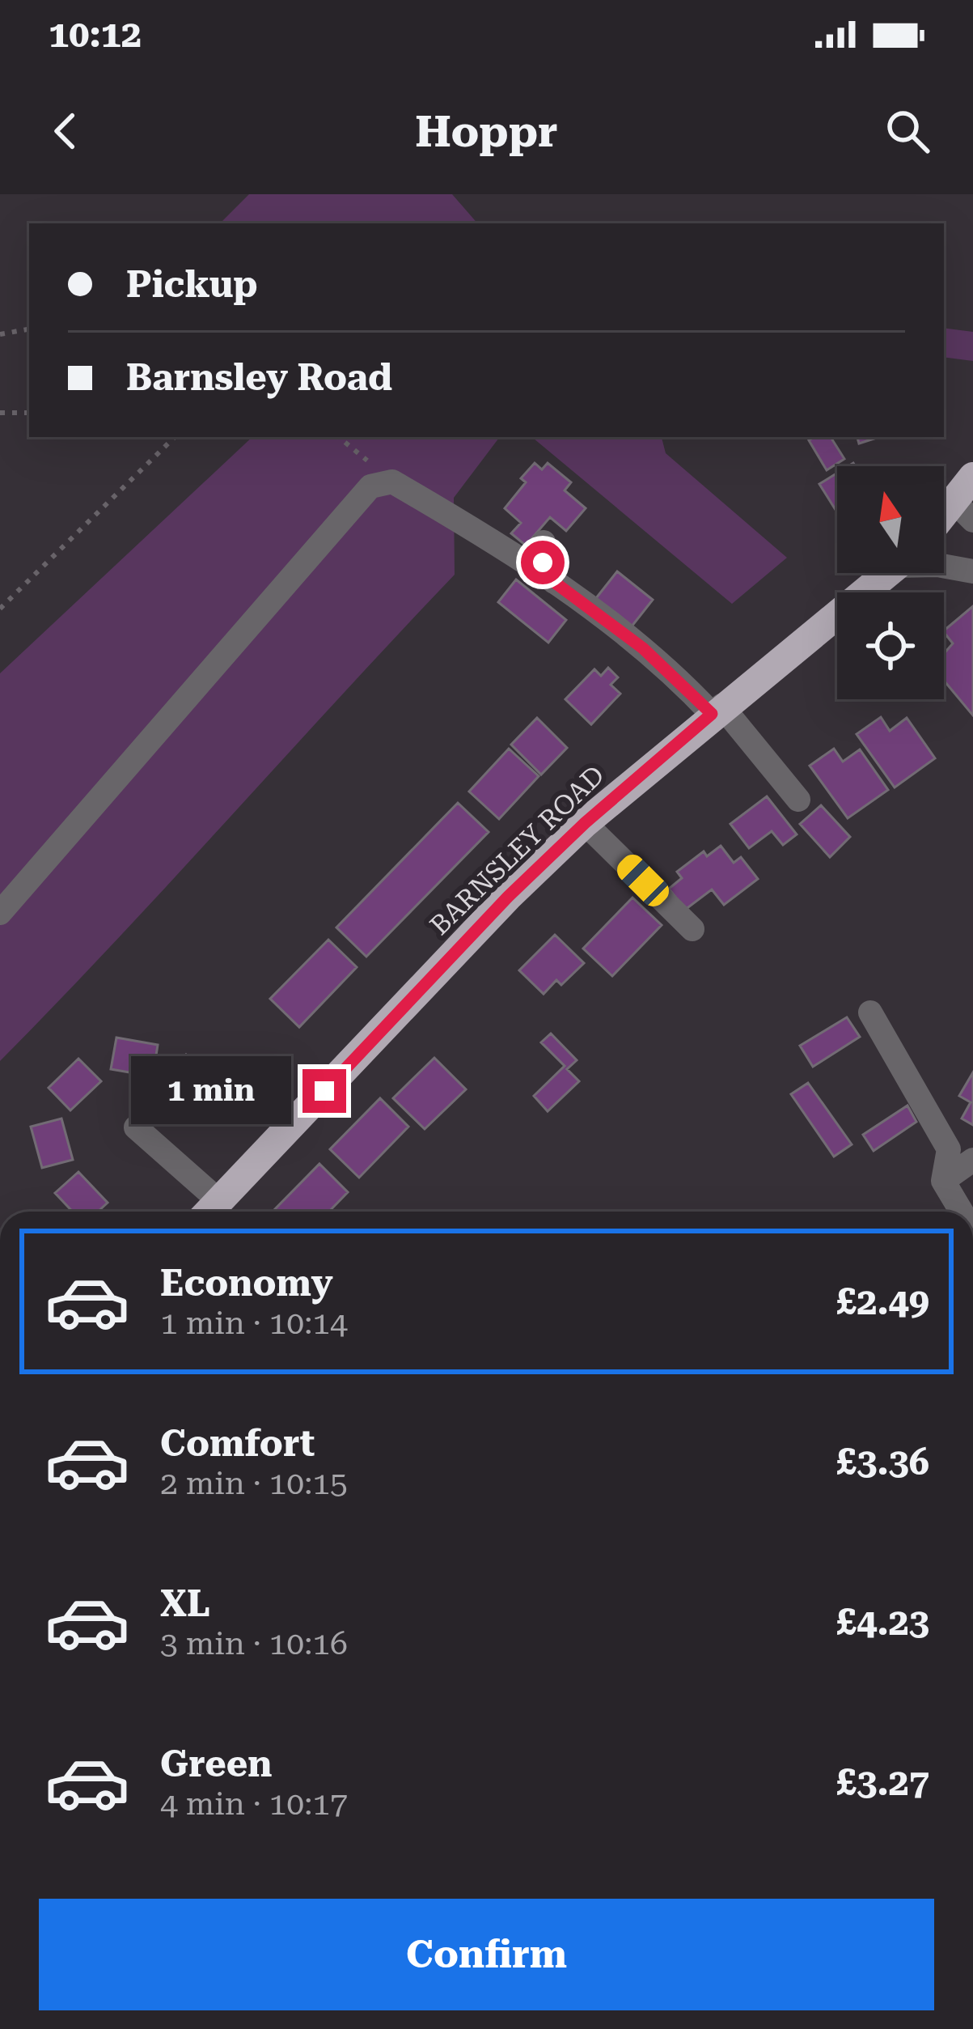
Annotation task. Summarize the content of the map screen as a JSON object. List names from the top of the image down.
{
  "streets": {
    "highway": ["BARNSLEY ROAD"]
  },
  "north": "top",
  "page": {
    "status": "10:12",
    "header": "Hoppr",
    "banner": ["Pickup", "Barnsley Road"],
    "bubble": "1 min",
    "list": [
      {
        "name": "Economy",
        "note": "1 min · 10:14",
        "value": "£2.49"
      },
      {
        "name": "Comfort",
        "note": "2 min · 10:15",
        "value": "£3.36"
      },
      {
        "name": "XL",
        "note": "3 min · 10:16",
        "value": "£4.23"
      },
      {
        "name": "Green",
        "note": "4 min · 10:17",
        "value": "£3.27"
      }
    ],
    "buttons": "Confirm"
  }
}
